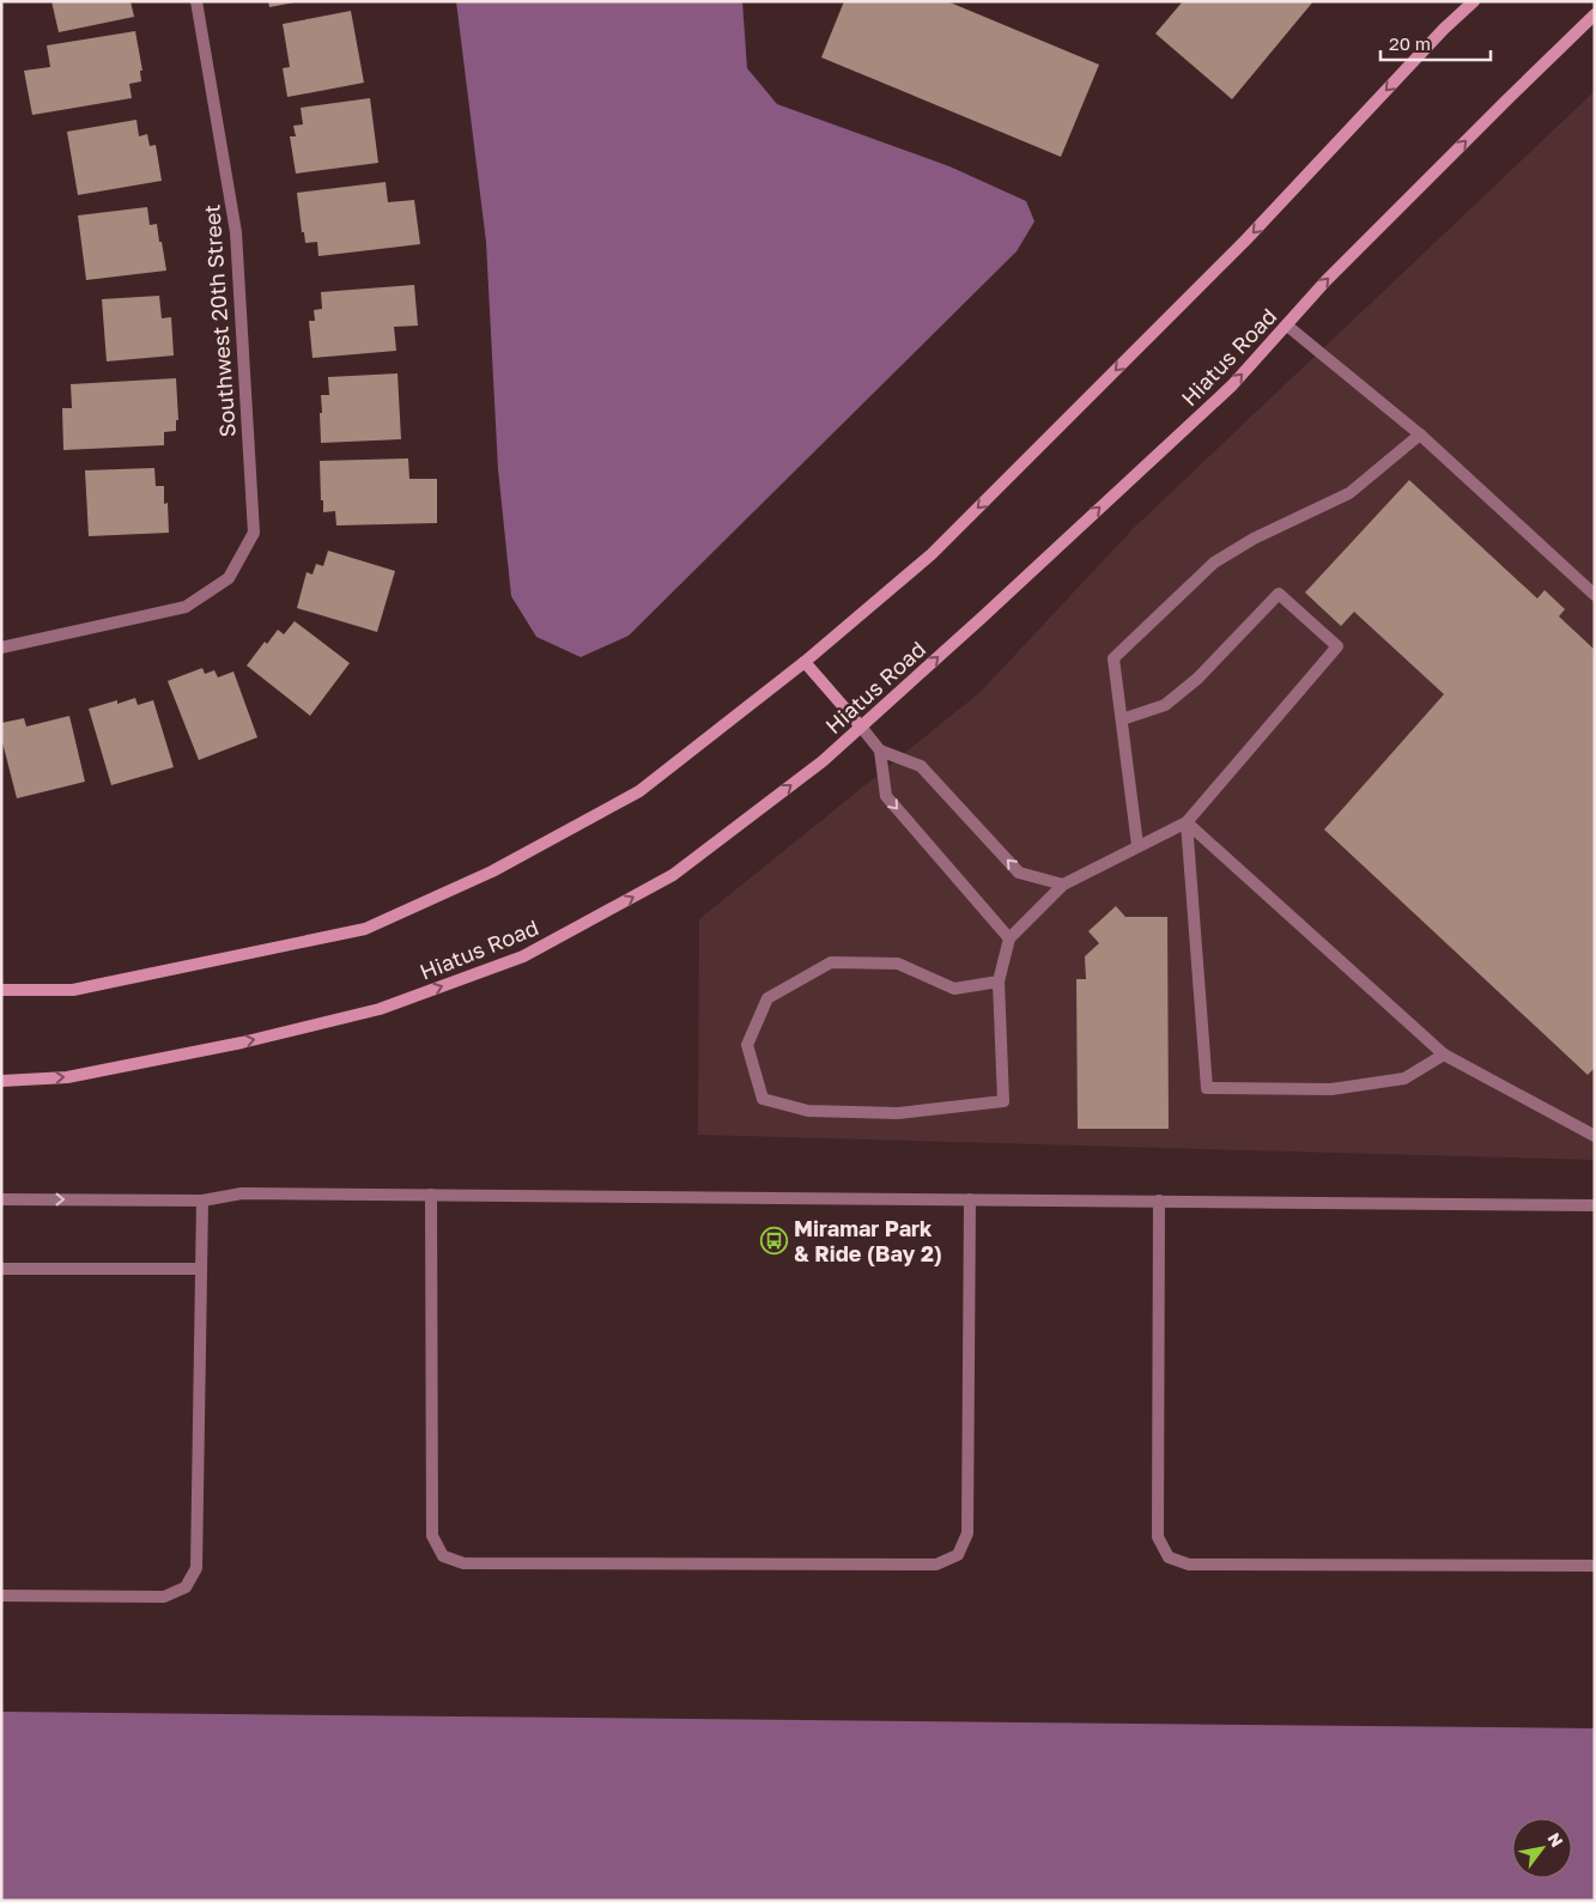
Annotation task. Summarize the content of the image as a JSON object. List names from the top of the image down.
{
  "streets": {
    "main road": ["Hiatus Road"],
    "street": ["Southwest 20th Street"]
  },
  "places": {
    "bus stop": ["Miramar Park & Ride (Bay 2)"]
  },
  "scale_bar": "20 m",
  "north": "top right"
}
